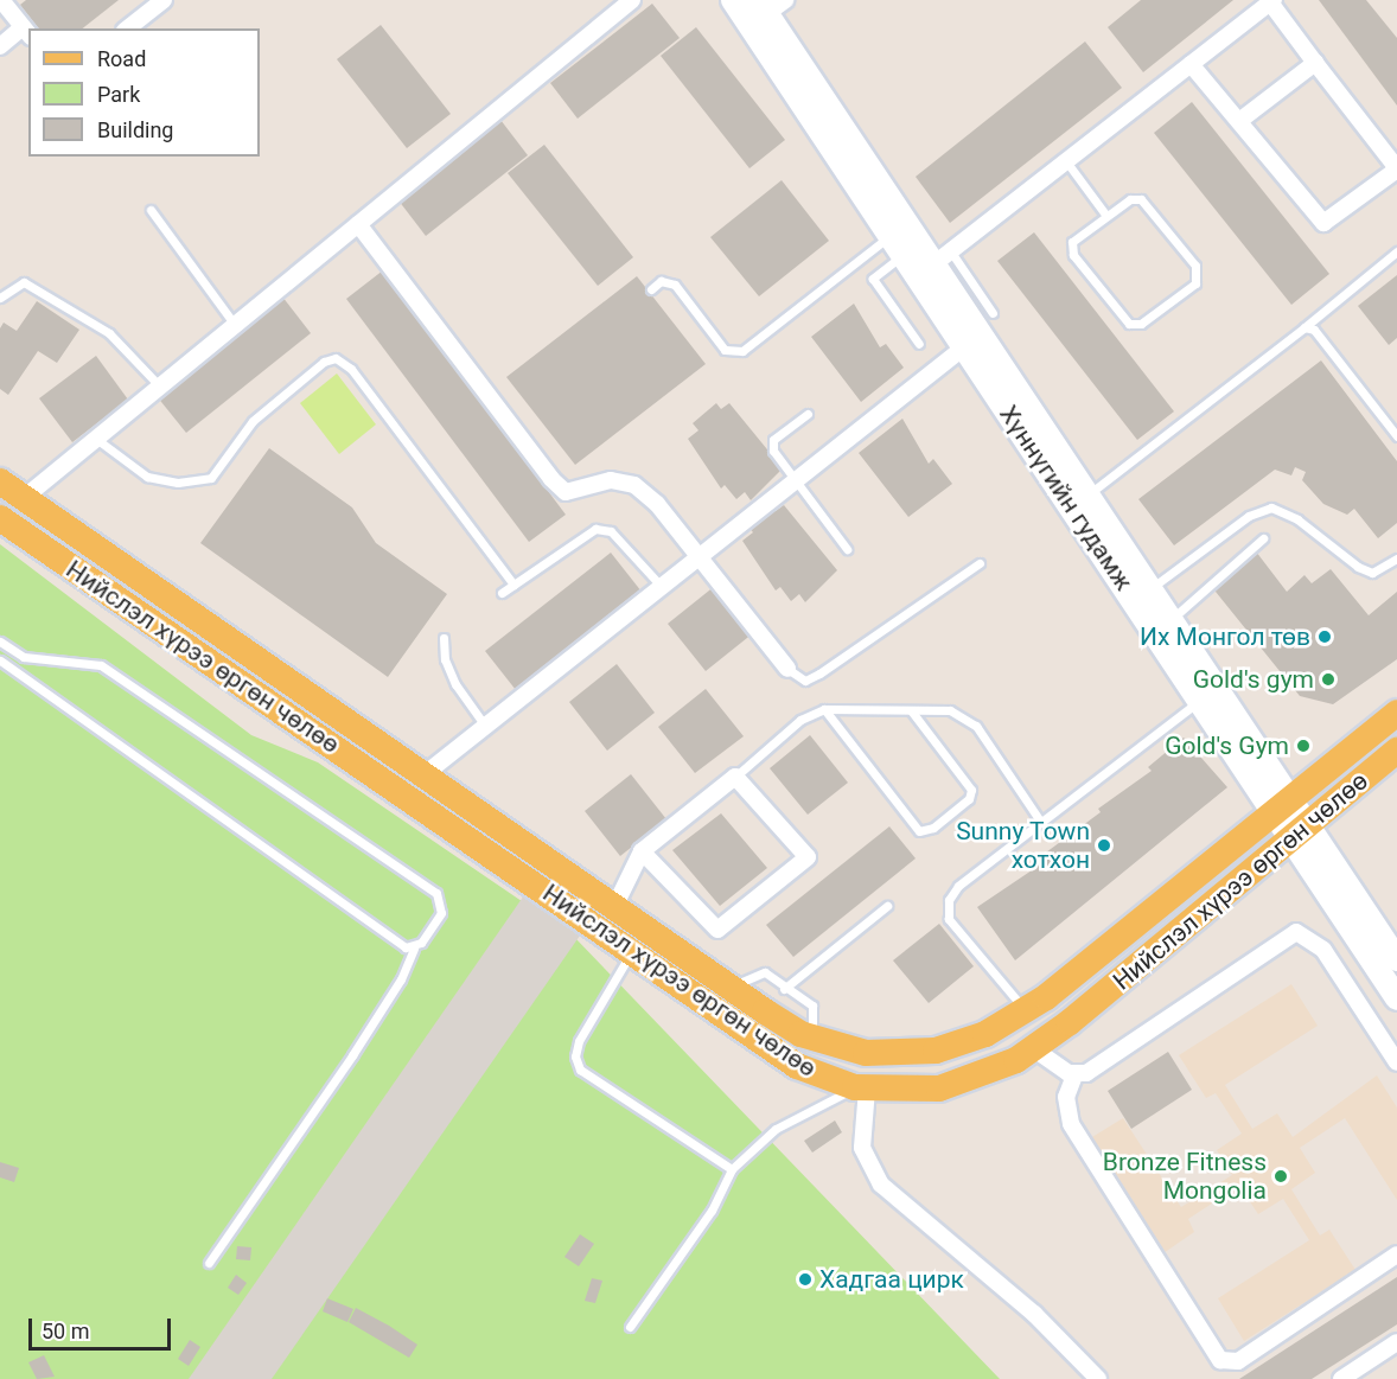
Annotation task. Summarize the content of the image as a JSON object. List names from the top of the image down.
{
  "streets": {
    "main road": ["Хүннүгийн гудамж", "Нийслэл хүрээ өргөн чөлөө"]
  },
  "crossings": [
    ["Хүннүгийн гудамж", "Нийслэл хүрээ өргөн чөлөө"]
  ],
  "places": [
    "Их Монгол төв",
    "Gold's gym",
    "Gold's Gym",
    "Sunny Town хотхон",
    "Bronze Fitness Mongolia",
    "Хадгаа цирк"
  ],
  "legend": ["Road", "Park", "Building"],
  "scale_bar": "50 m"
}
